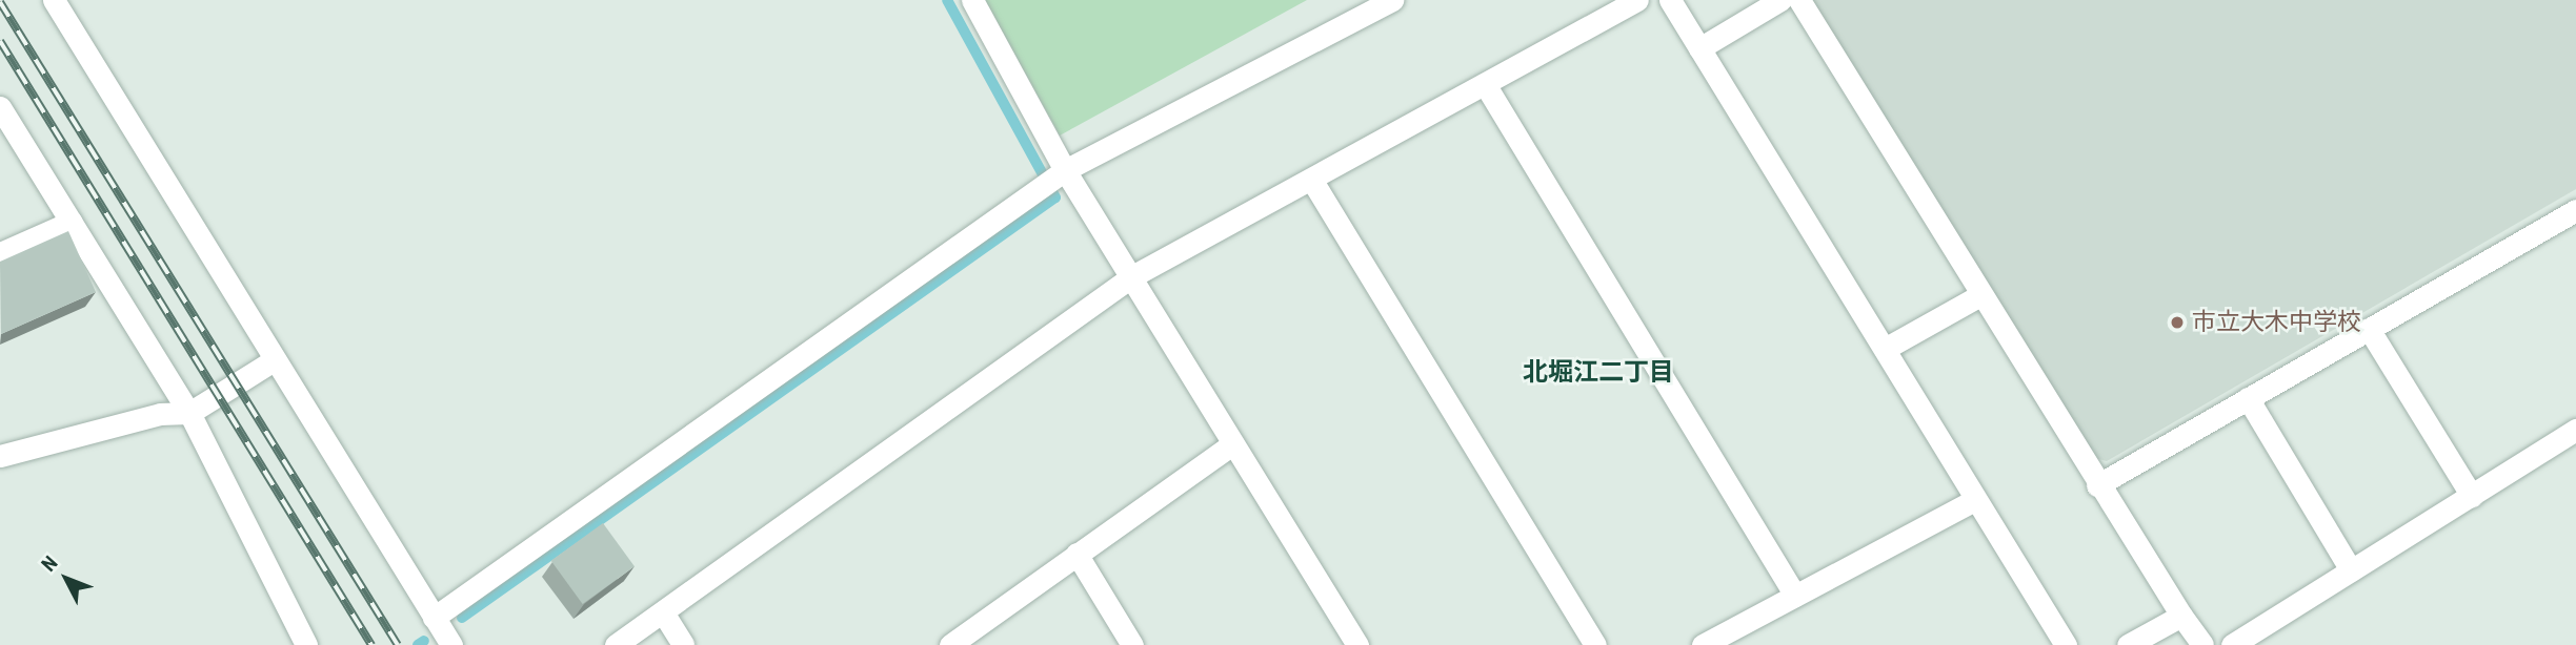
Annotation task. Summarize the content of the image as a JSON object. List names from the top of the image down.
{
  "districts": ["北堀江二丁目"],
  "places": ["市立大木中学校"],
  "north": "top left"
}
